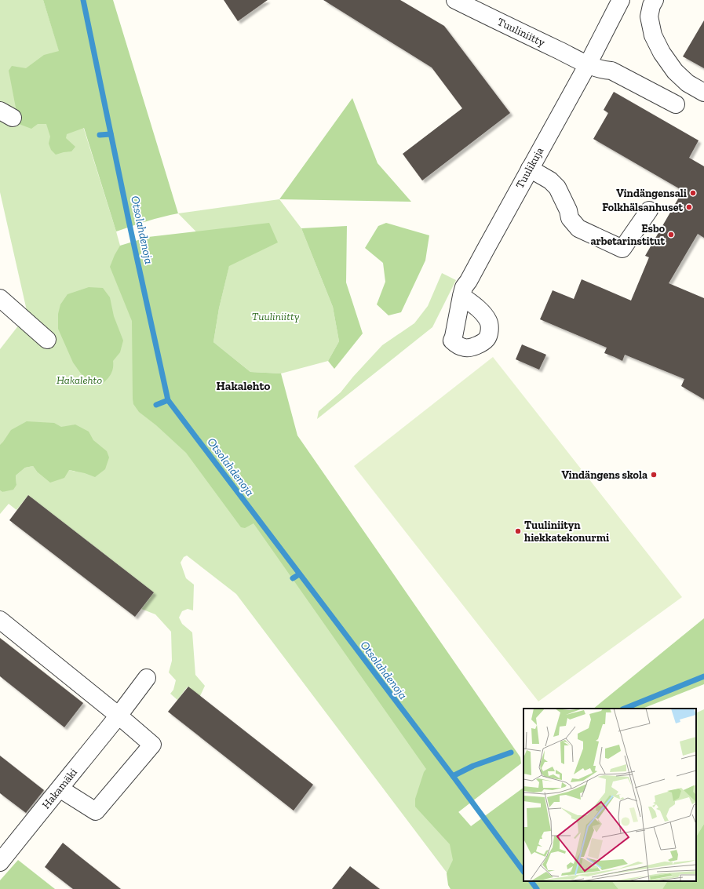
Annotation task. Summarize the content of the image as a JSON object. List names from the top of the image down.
{
  "streets": {
    "street": ["Tuuliniitty", "Tuulikuja", "Hakamäki"]
  },
  "crossings": [
    ["Tuuliniitty", "Tuulikuja"]
  ],
  "districts": ["Hakalehto"],
  "water": ["Otsolahdenoja"],
  "parks": ["Tuuliniitty", "Hakalehto"],
  "places": [
    "Vindängensali",
    "Folkhälsanhuset",
    "Esbo arbetarinstitut",
    "Vindängens skola",
    "Tuuliniityn hiekkatekonurmi"
  ]
}
